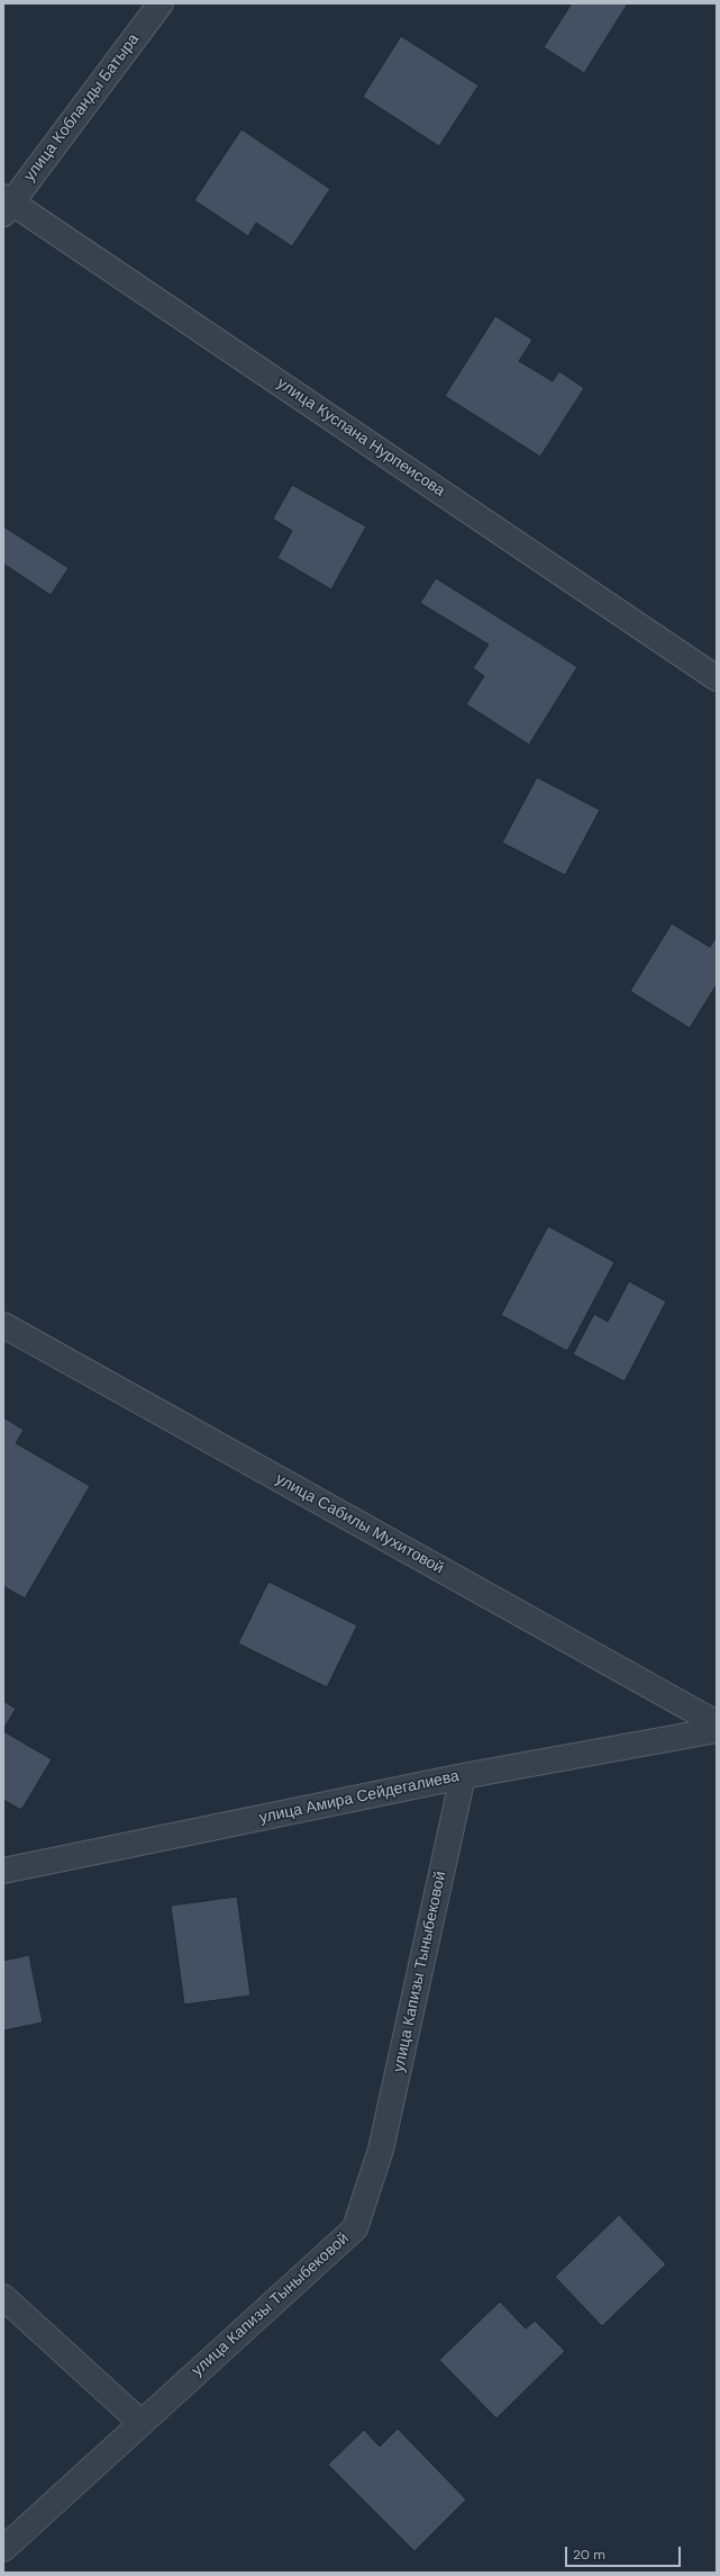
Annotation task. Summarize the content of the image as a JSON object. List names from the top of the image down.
{
  "streets": {
    "street": [
      "улица Кобланды Батыра",
      "улица Куспана Нурпеисова",
      "улица Сабилы Мухитовой",
      "улица Амира Сейдегалиева",
      "улица Капизы Тыныбековой"
    ]
  },
  "crossings": [
    ["улица Кобланды Батыра", "улица Куспана Нурпеисова"],
    ["улица Амира Сейдегалиева", "улица Капизы Тыныбековой"]
  ],
  "scale_bar": "20 m"
}
